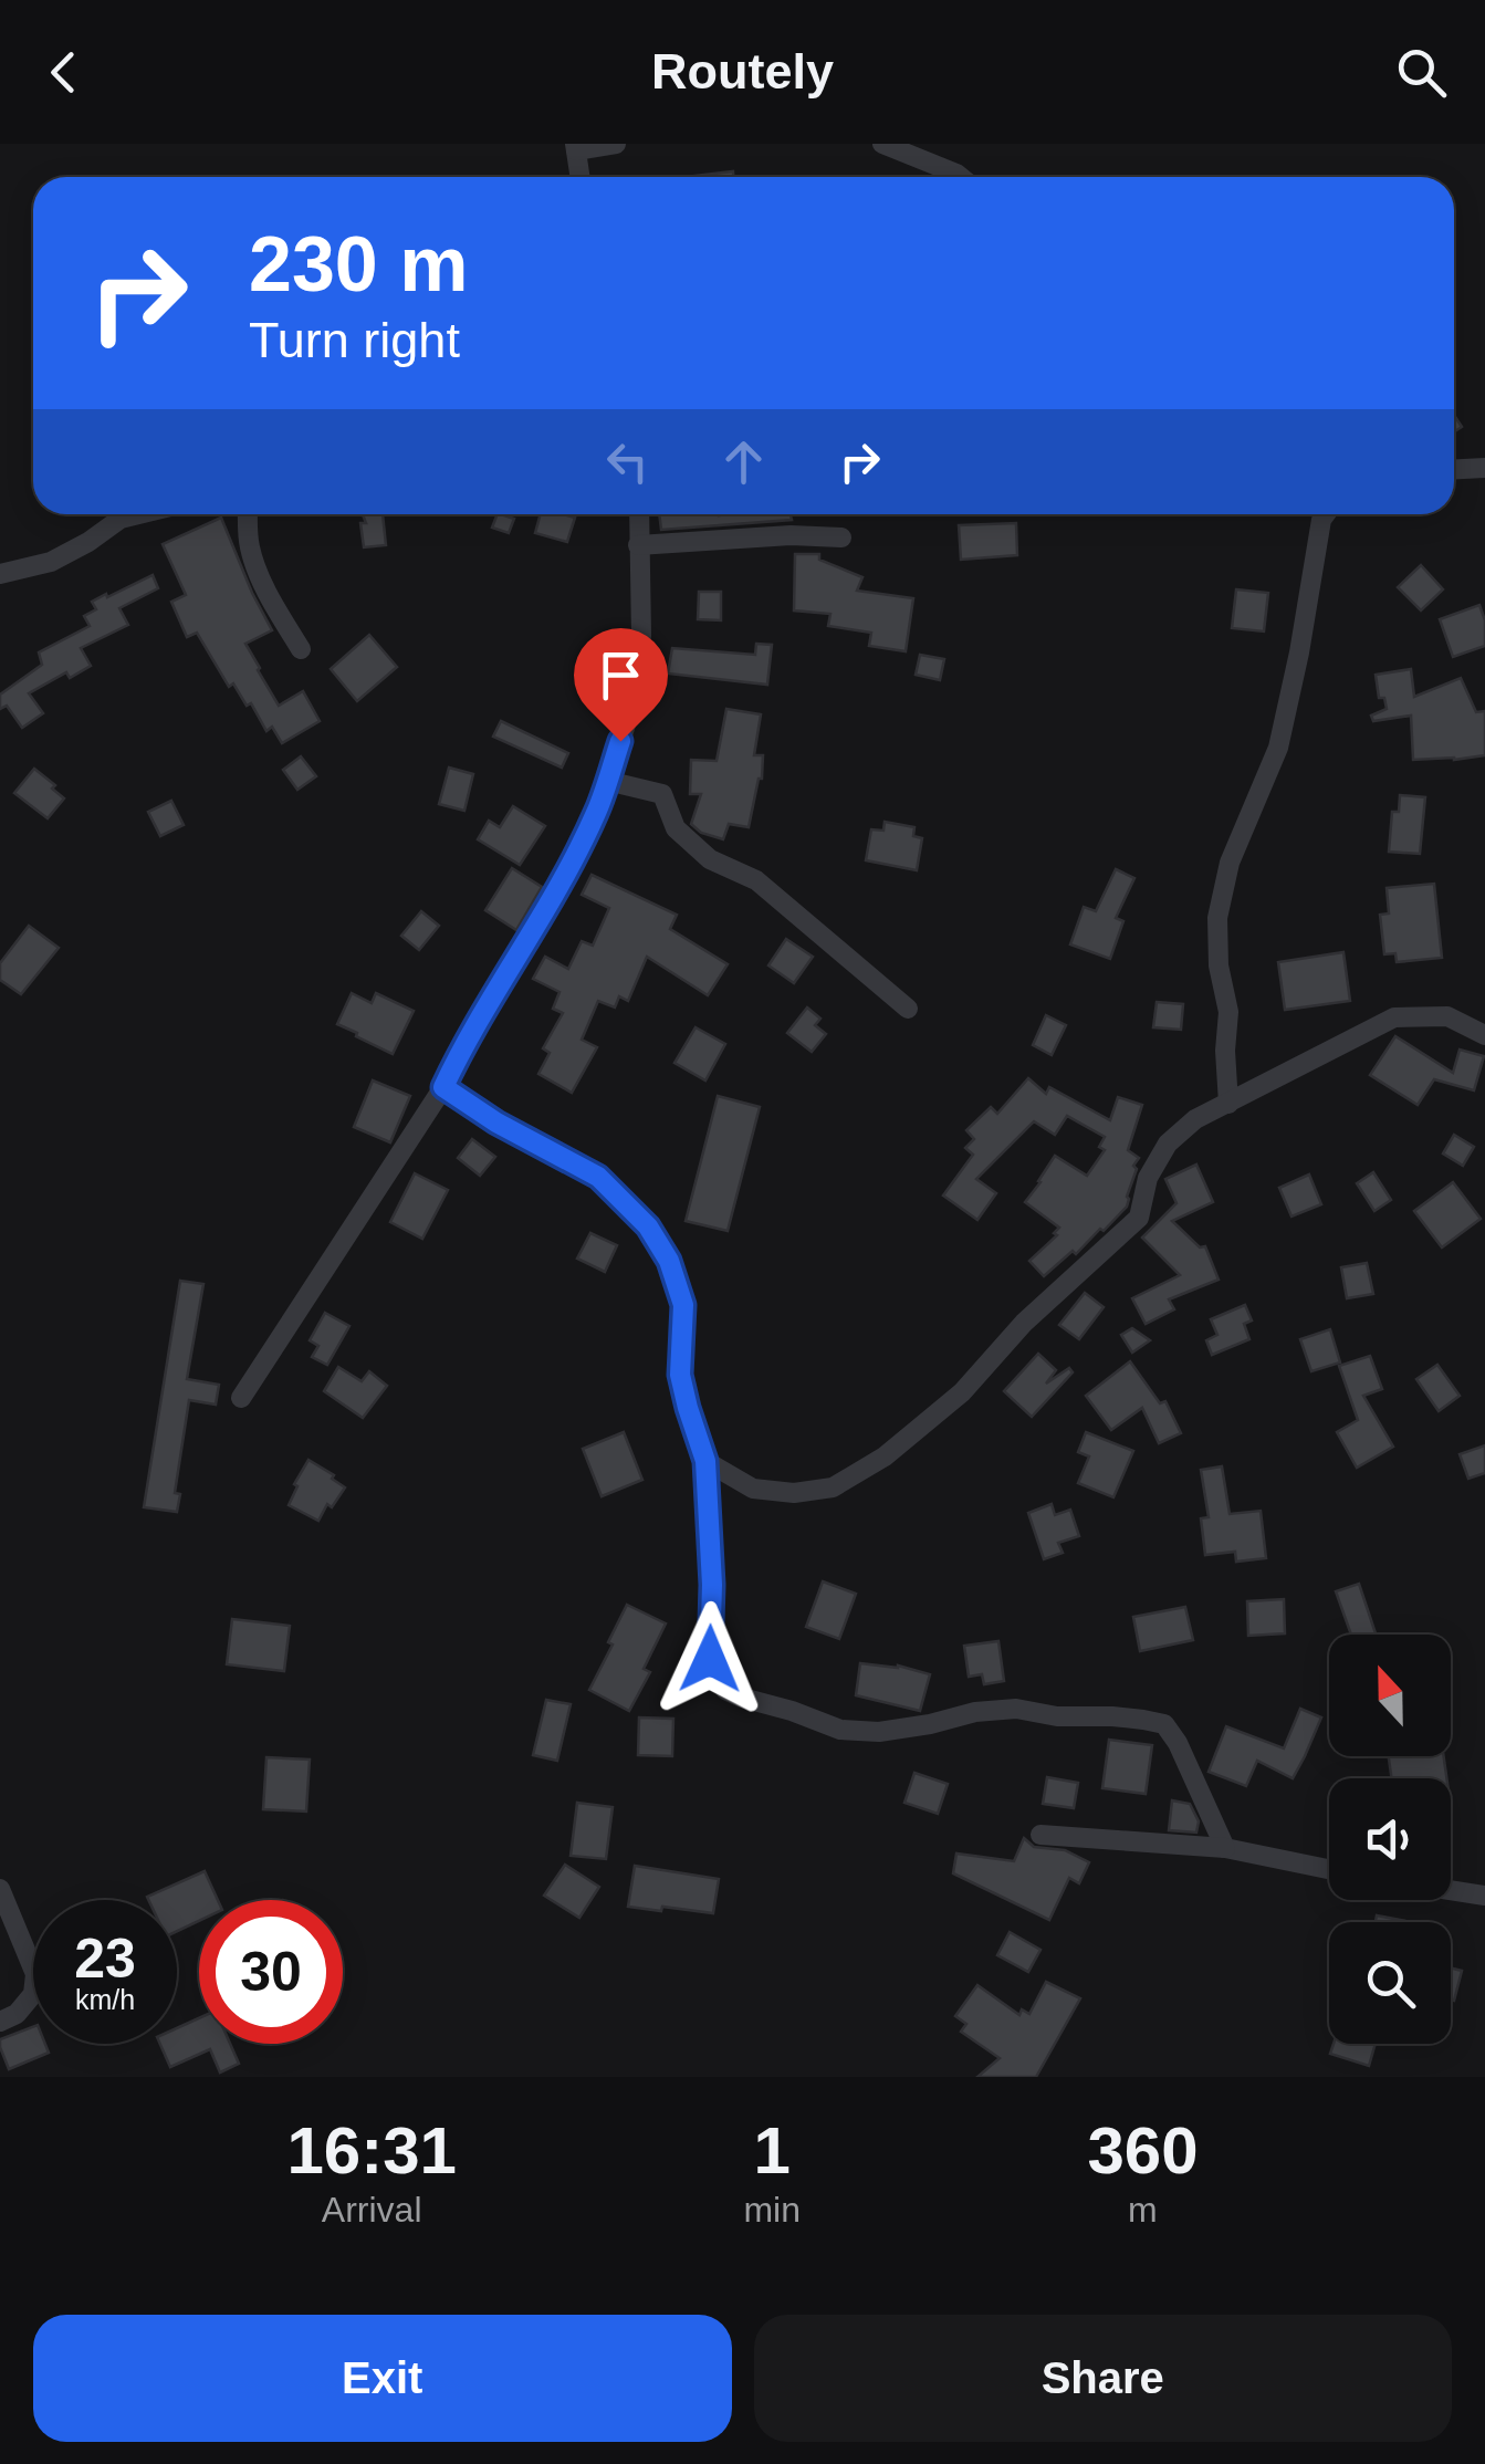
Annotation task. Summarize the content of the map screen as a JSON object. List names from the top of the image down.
{
  "north": "top",
  "page": {
    "header": "Routely",
    "turn": ["230 m", "Turn right"],
    "speed": "23 km/h",
    "limit": "30",
    "eta": [
      "16:31",
      "Arrival",
      "1",
      "min",
      "360",
      "m"
    ],
    "buttons": ["Exit", "Share"]
  }
}
